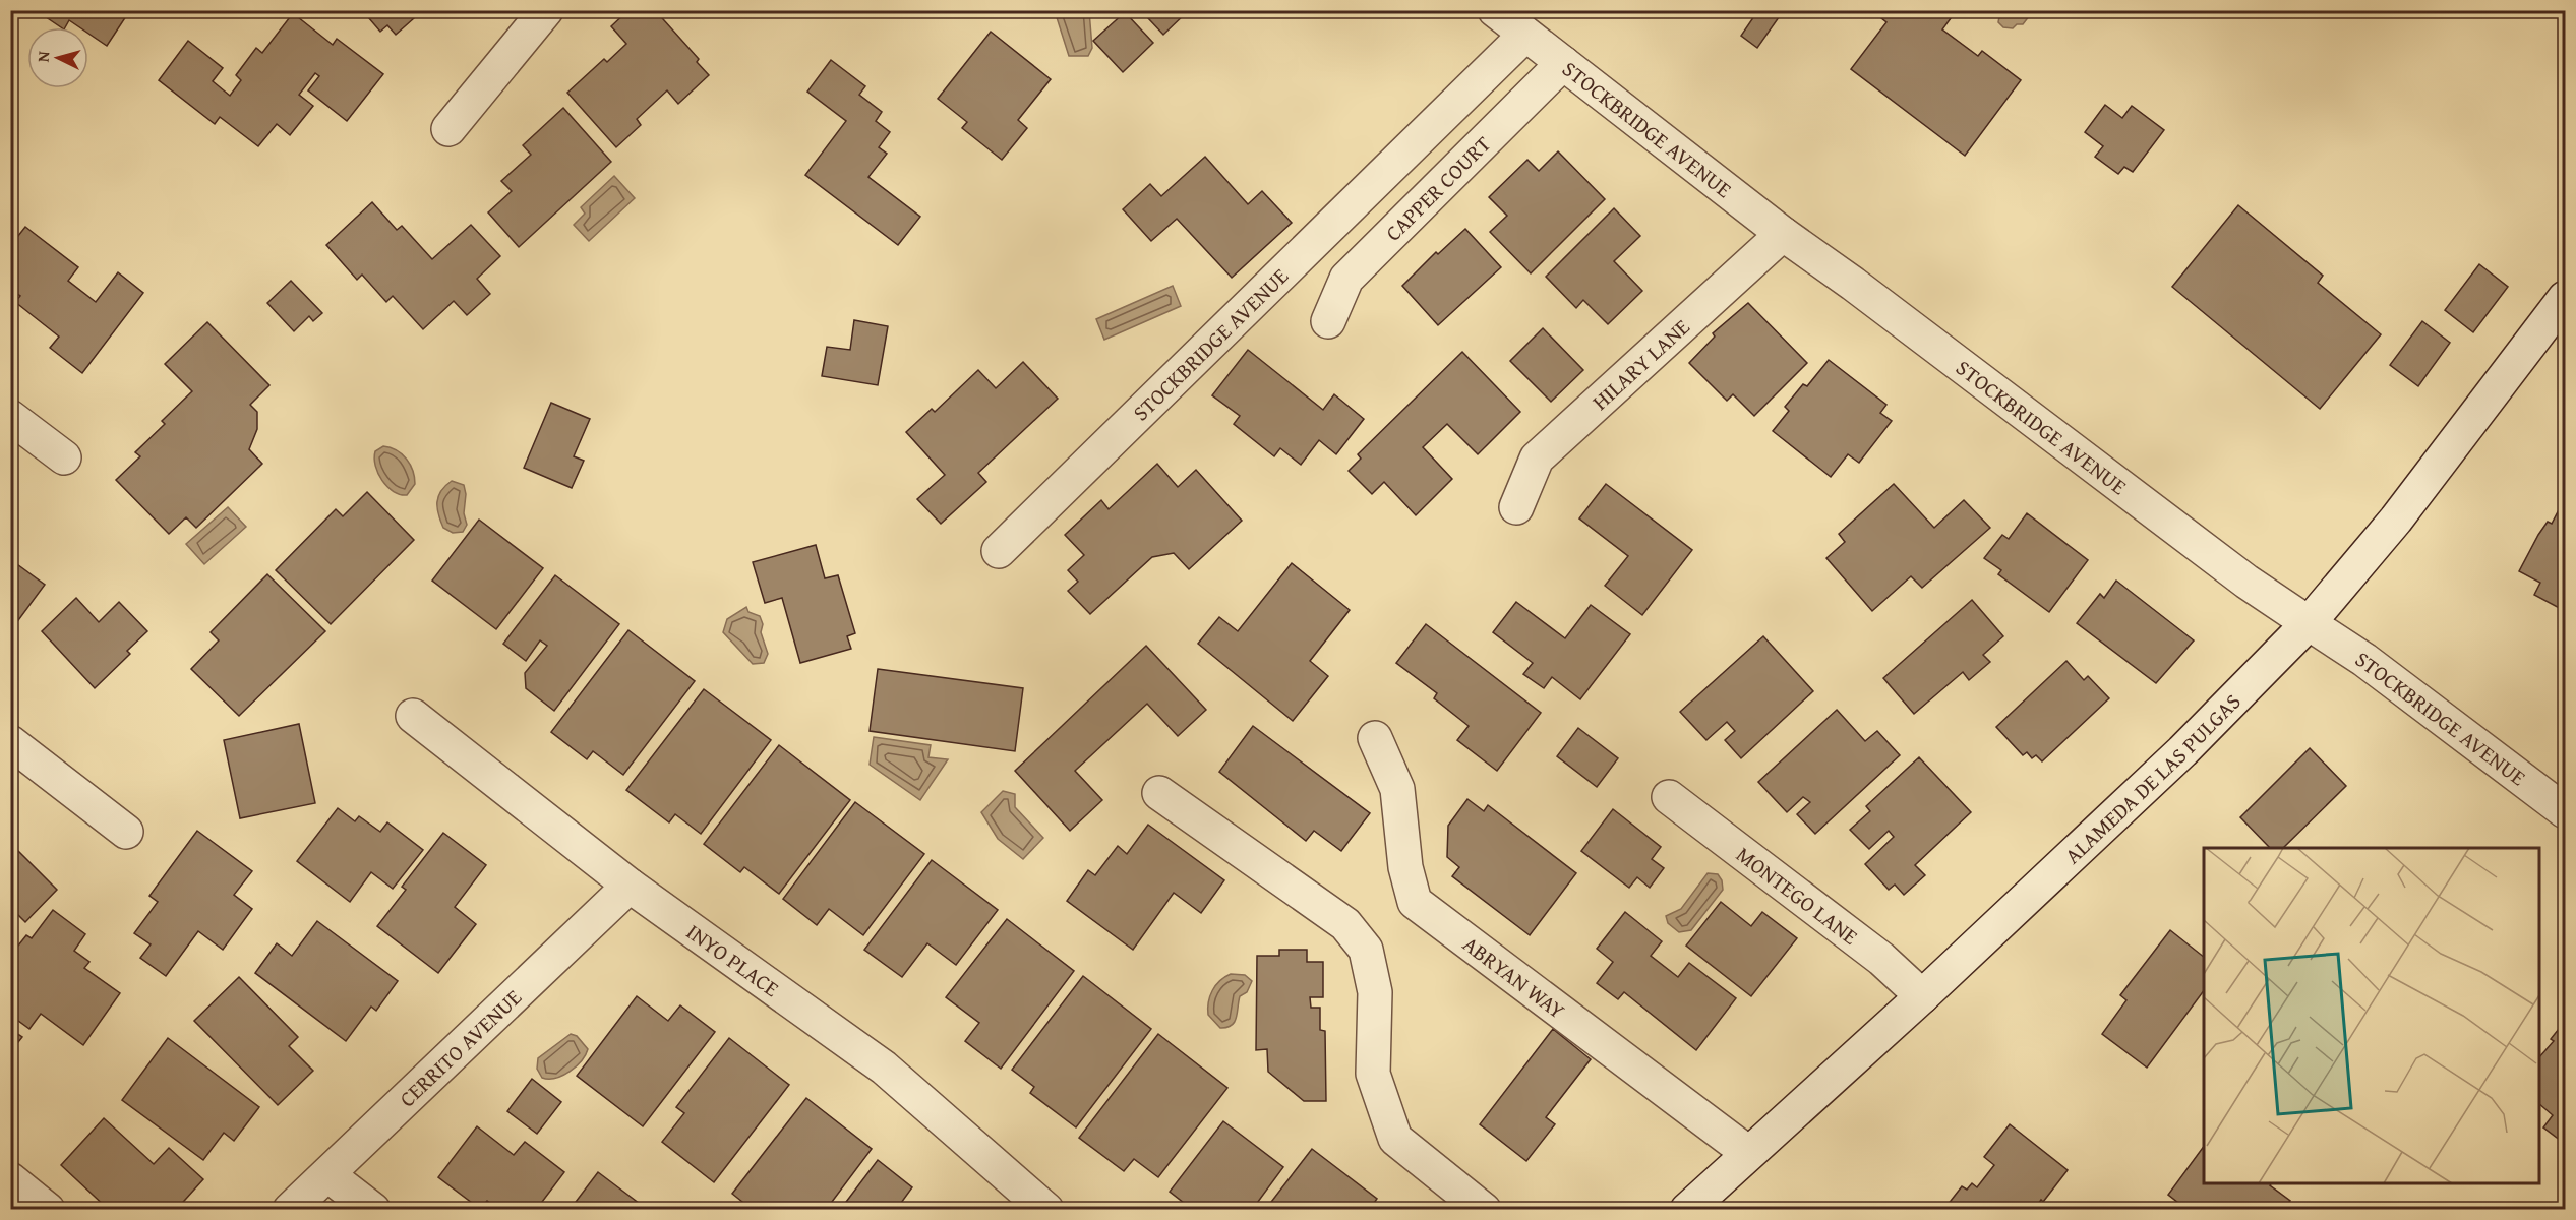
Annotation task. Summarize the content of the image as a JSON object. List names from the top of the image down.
{
  "streets": {
    "street": [
      "STOCKBRIDGE AVENUE",
      "CAPPER COURT",
      "HILARY LANE",
      "ALAMEDA DE LAS PULGAS",
      "MONTEGO LANE",
      "INYO PLACE",
      "ABRYAN WAY",
      "CERRITO AVENUE"
    ]
  },
  "crossings": [
    ["STOCKBRIDGE AVENUE", "CAPPER COURT"],
    ["STOCKBRIDGE AVENUE", "HILARY LANE"],
    ["STOCKBRIDGE AVENUE", "ALAMEDA DE LAS PULGAS"],
    ["ALAMEDA DE LAS PULGAS", "MONTEGO LANE"],
    ["ALAMEDA DE LAS PULGAS", "ABRYAN WAY"],
    ["INYO PLACE", "CERRITO AVENUE"]
  ],
  "north": "left"
}
